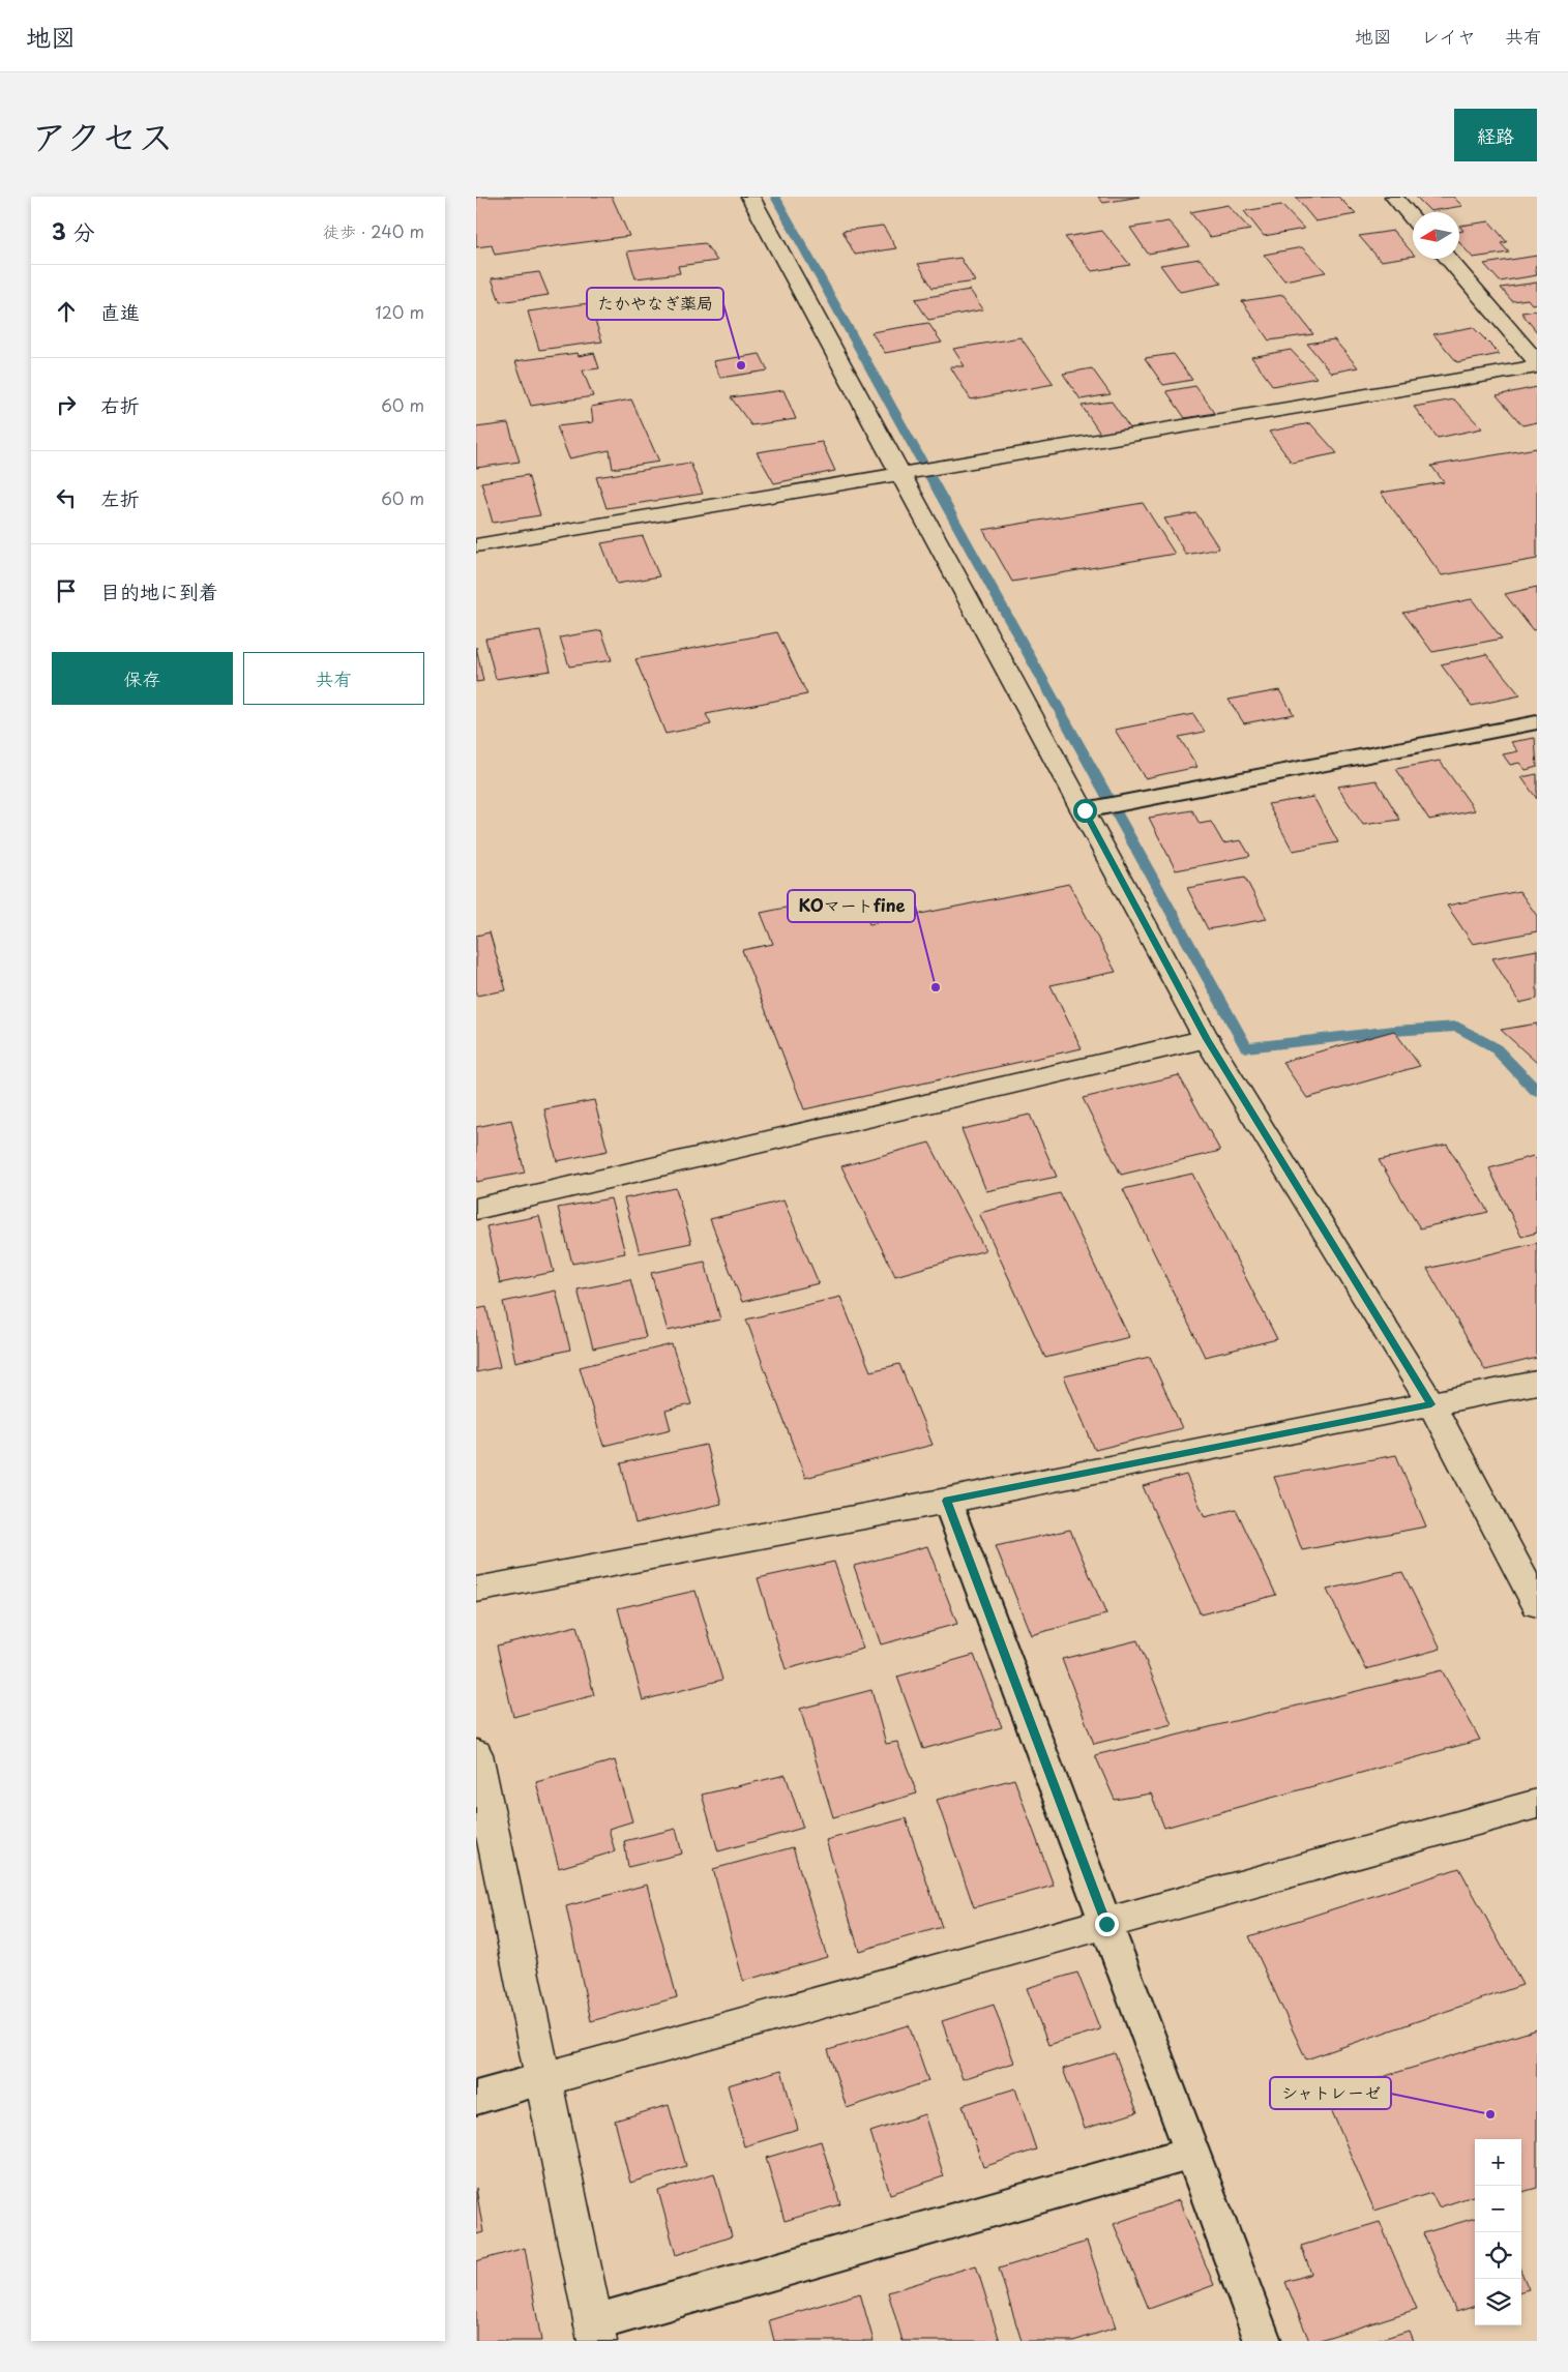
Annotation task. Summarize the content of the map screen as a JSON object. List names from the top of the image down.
{
  "places": ["たかやなぎ薬局", "KOマートfine", "シャトレーゼ"],
  "north": "left",
  "page": {
    "header": "地図",
    "nav": ["地図", "レイヤ", "共有"],
    "title": "アクセス",
    "buttons": [
      "経路",
      ["保存", "共有"]
    ],
    "heading": ["3 分", "徒歩 · 240 m"],
    "list": [
      ["直進", "120 m"],
      ["右折", "60 m"],
      ["左折", "60 m"],
      "目的地に到着"
    ],
    "map_buttons": ["+", "−"]
  }
}
